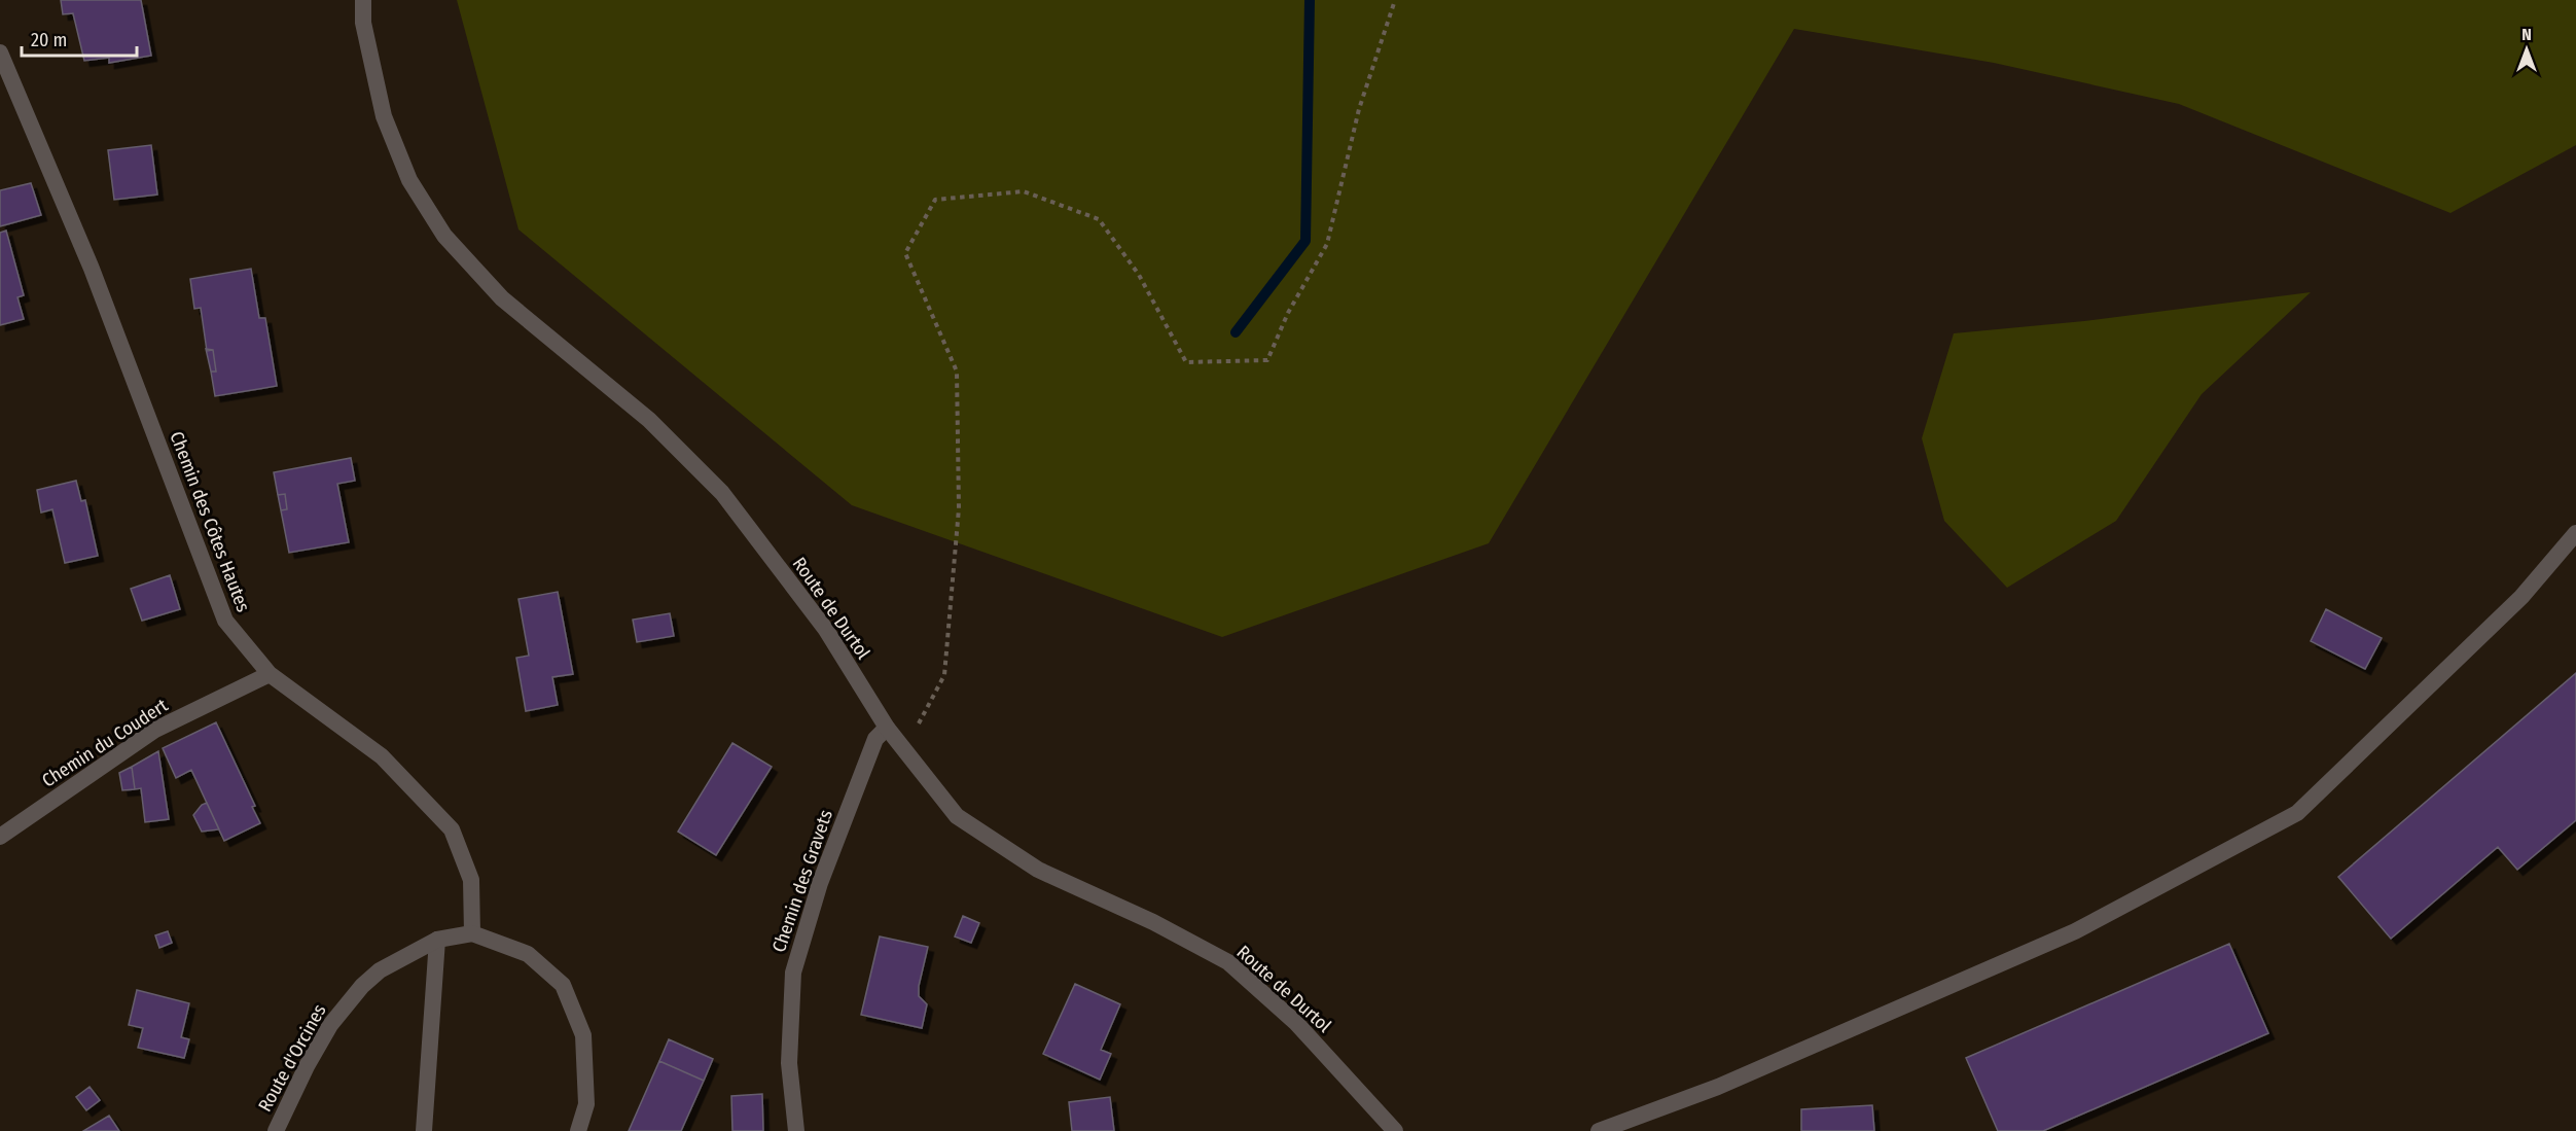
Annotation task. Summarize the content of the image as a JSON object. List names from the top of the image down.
{
  "streets": {
    "street": [
      "Chemin des Côtes Hautes",
      "Route de Durtol",
      "Chemin du Coudert",
      "Chemin des Gravets",
      "Route d'Orcines"
    ]
  },
  "crossings": [
    ["Chemin des Côtes Hautes", "Chemin du Coudert"],
    ["Chemin des Côtes Hautes", "Route d'Orcines"],
    ["Route de Durtol", "Chemin des Gravets"]
  ],
  "scale_bar": "20 m",
  "north": "top"
}
